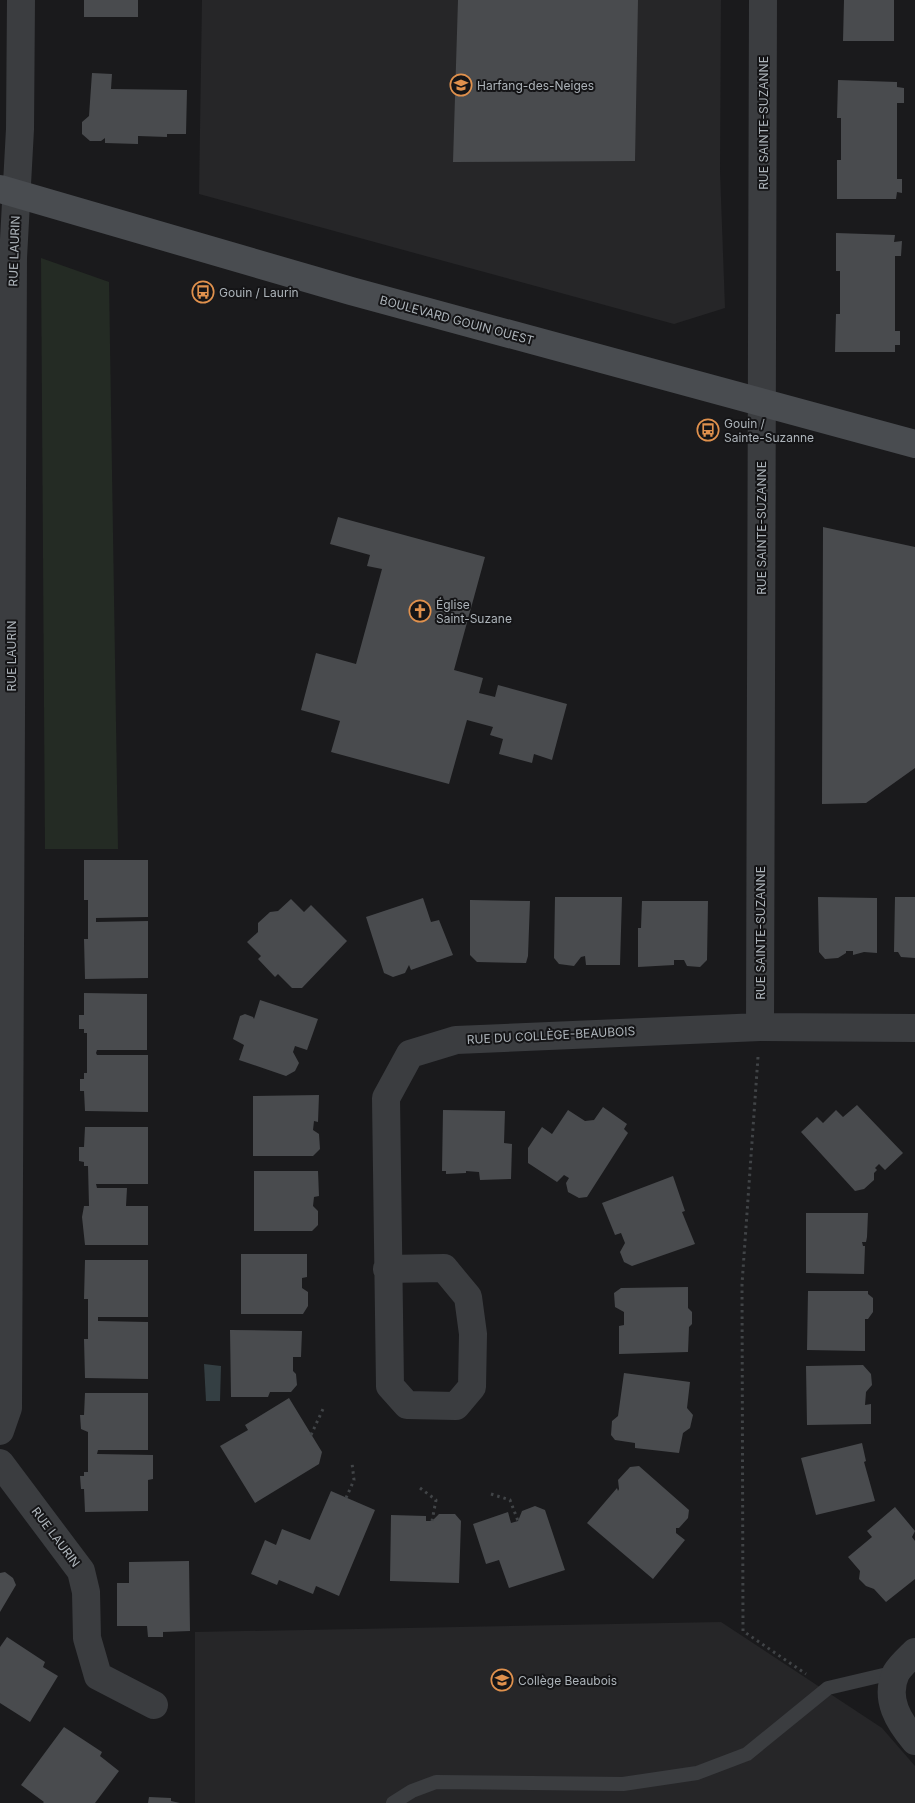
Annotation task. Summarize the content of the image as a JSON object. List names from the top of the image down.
{
  "streets": {
    "main road": ["BOULEVARD GOUIN OUEST"],
    "street": ["RUE SAINTE-SUZANNE", "RUE LAURIN", "RUE DU COLLÈGE-BEAUBOIS"]
  },
  "crossings": [
    ["RUE SAINTE-SUZANNE", "BOULEVARD GOUIN OUEST"],
    ["RUE SAINTE-SUZANNE", "RUE DU COLLÈGE-BEAUBOIS"],
    ["RUE LAURIN", "BOULEVARD GOUIN OUEST"]
  ],
  "places": {
    "school or university": ["Harfang-des-Neiges", "Collège Beaubois"],
    "bus stop": ["Gouin / Laurin", "Gouin / Sainte-Suzanne"],
    "church": ["Église Saint-Suzane"]
  }
}
